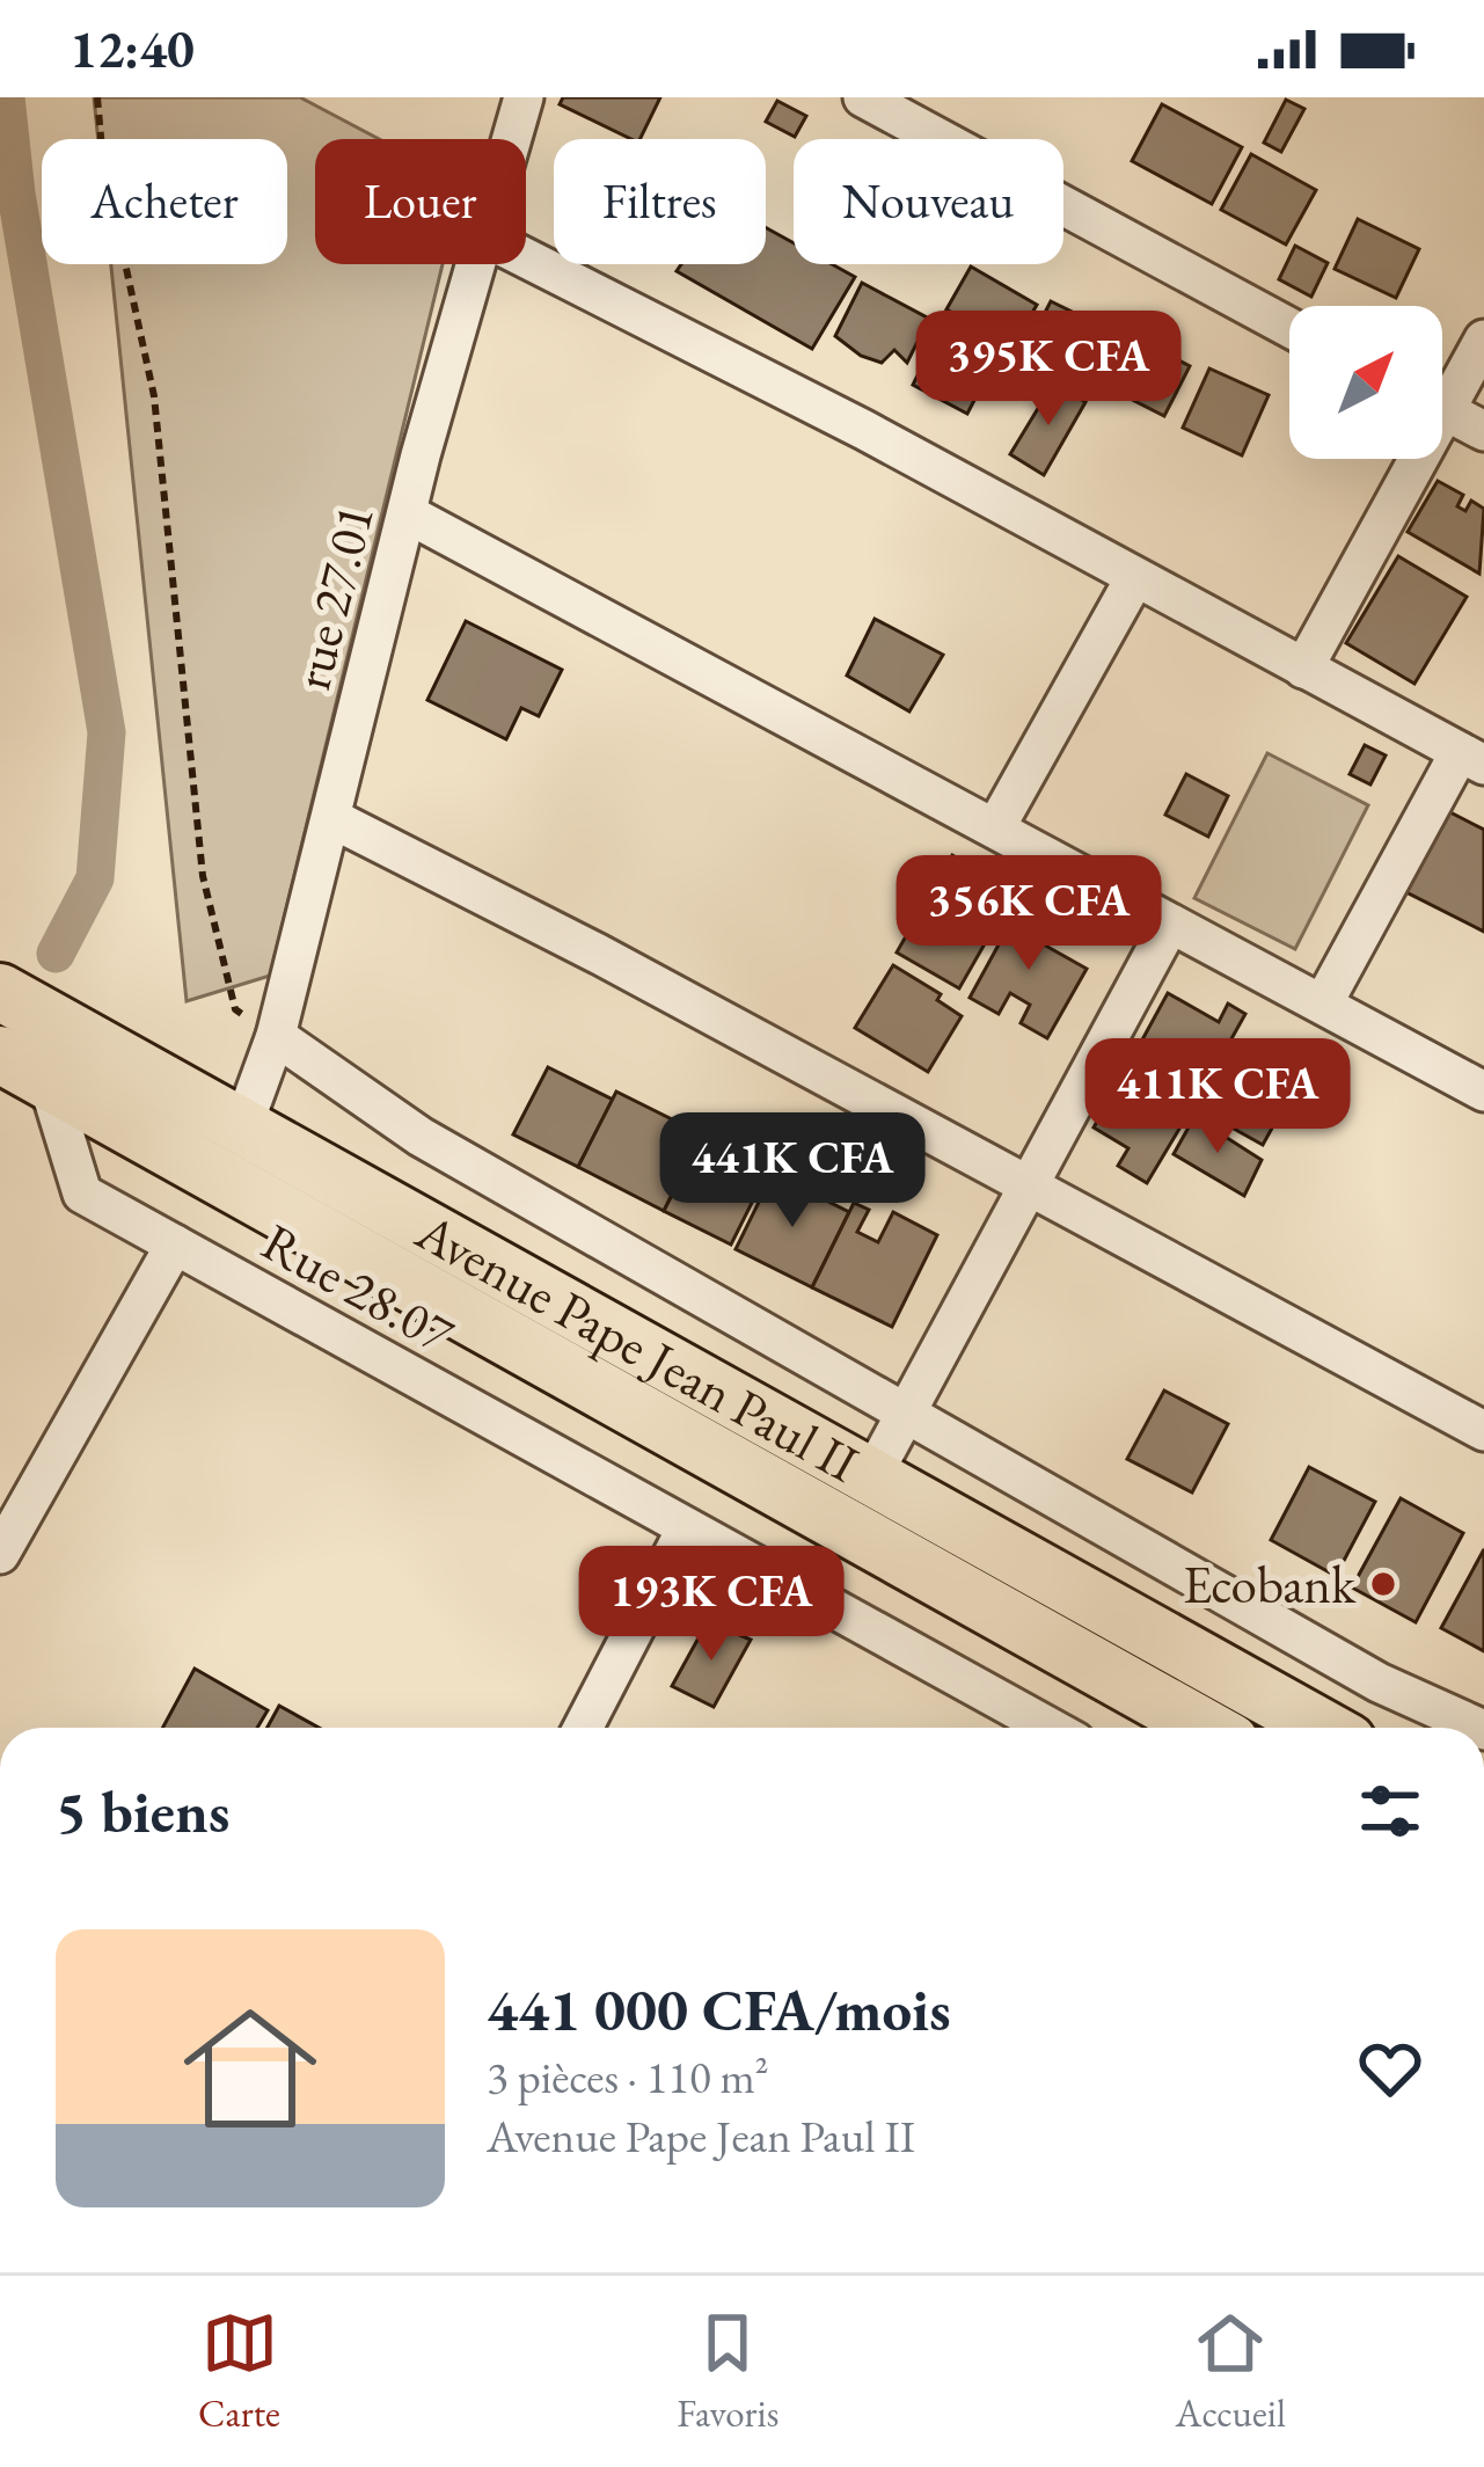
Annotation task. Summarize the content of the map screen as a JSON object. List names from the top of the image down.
{
  "streets": {
    "highway": ["Avenue Pape Jean Paul II"],
    "street": ["rue 27.01", "Rue 28.07"]
  },
  "crossings": [
    ["rue 27.01", "Avenue Pape Jean Paul II"],
    ["Rue 28.07", "Avenue Pape Jean Paul II"]
  ],
  "places": ["Ecobank"],
  "north": "top right",
  "page": {
    "status": "12:40",
    "chip": [
      "Acheter",
      "Louer",
      "Filtres",
      "Nouveau"
    ],
    "price": [
      "395K CFA",
      "356K CFA",
      "411K CFA",
      "441K CFA",
      "193K CFA"
    ],
    "heading": "5 biens",
    "list": [
      {
        "name": "441 000 CFA/mois",
        "note": "3 pièces · 110 m² · Avenue Pape Jean Paul II"
      }
    ],
    "tabs": ["Carte", "Favoris", "Accueil"]
  }
}
